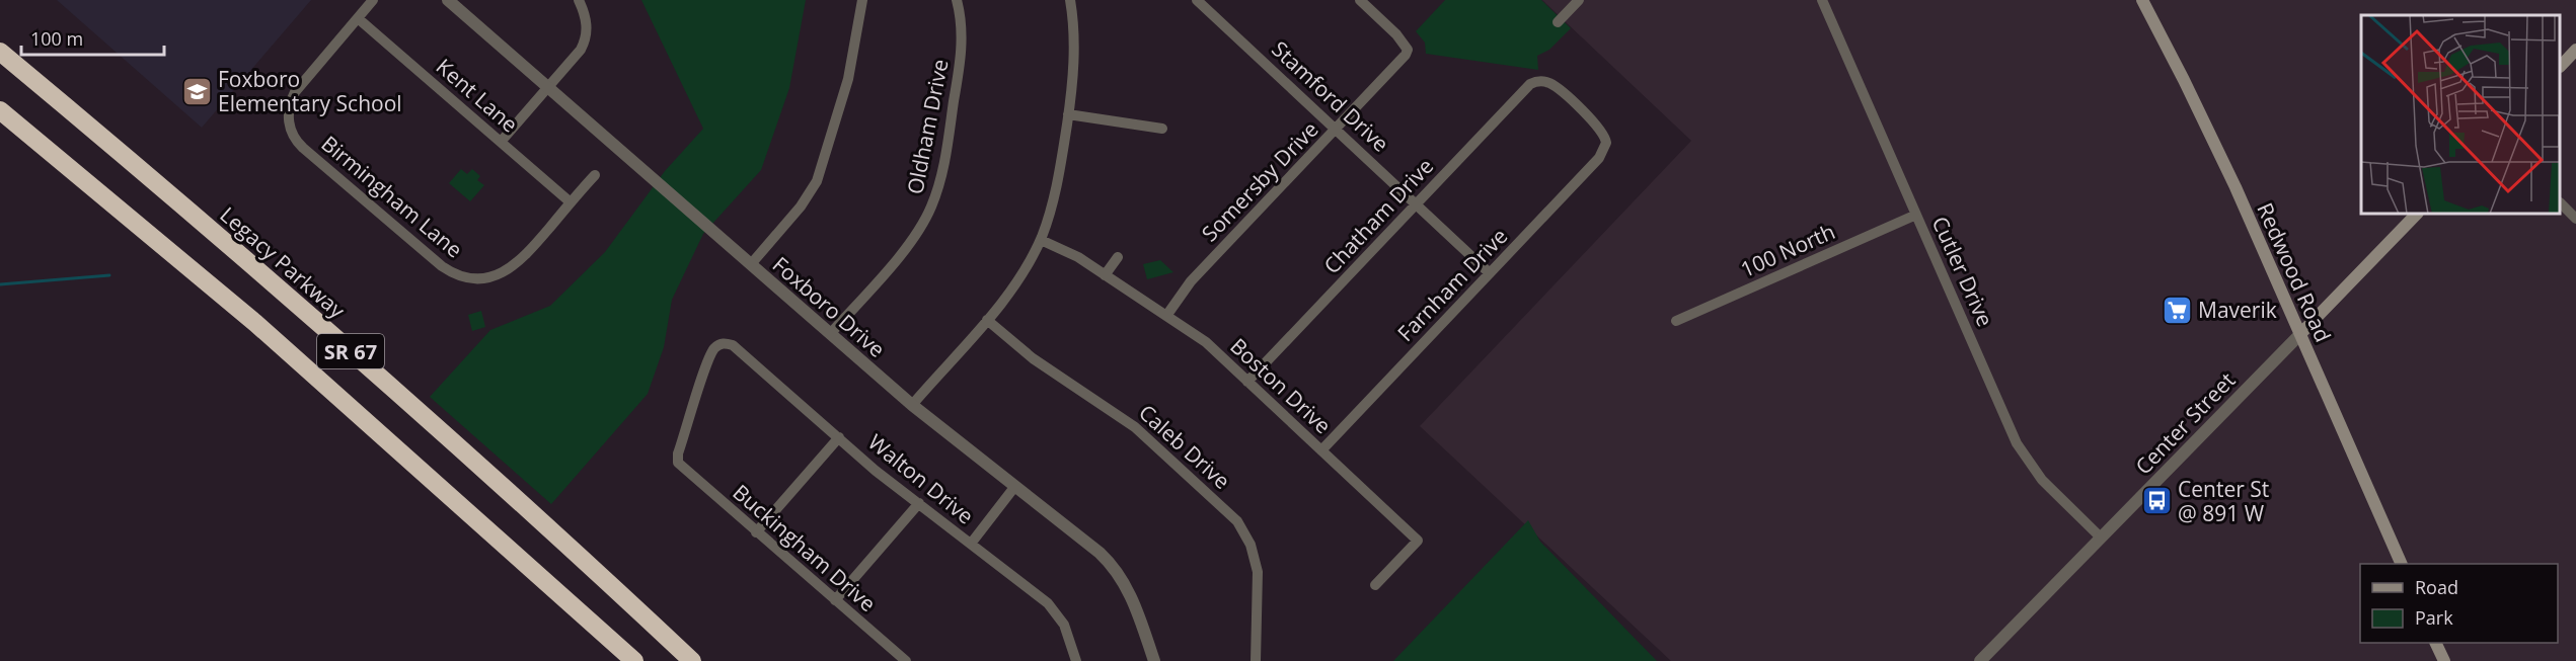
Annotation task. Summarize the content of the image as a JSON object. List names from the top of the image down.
{
  "streets": {
    "highway": ["Legacy Parkway", "SR 67"],
    "main road": ["Redwood Road", "Center Street"],
    "street": [
      "Kent Lane",
      "Stamford Drive",
      "Oldham Drive",
      "Somersby Drive",
      "Birmingham Lane",
      "Chatham Drive",
      "100 North",
      "Cutler Drive",
      "Farnham Drive",
      "Foxboro Drive",
      "Boston Drive",
      "Caleb Drive",
      "Walton Drive",
      "Buckingham Drive"
    ]
  },
  "crossings": [
    ["Kent Lane", "Birmingham Lane"],
    ["Stamford Drive", "Somersby Drive"],
    ["Stamford Drive", "Chatham Drive"],
    ["Stamford Drive", "Farnham Drive"],
    ["Oldham Drive", "Foxboro Drive"],
    ["Somersby Drive", "Boston Drive"],
    ["Chatham Drive", "Farnham Drive"],
    ["Chatham Drive", "Boston Drive"],
    ["100 North", "Cutler Drive"],
    ["Cutler Drive", "Center Street"],
    ["Redwood Road", "Center Street"],
    ["Farnham Drive", "Boston Drive"],
    ["Walton Drive", "Buckingham Drive"]
  ],
  "places": {
    "school or university": ["Foxboro Elementary School"],
    "supermarket": ["Maverik"],
    "bus stop": ["Center St @ 891 W"]
  },
  "legend": ["Road", "Park"],
  "scale_bar": "100 m"
}
